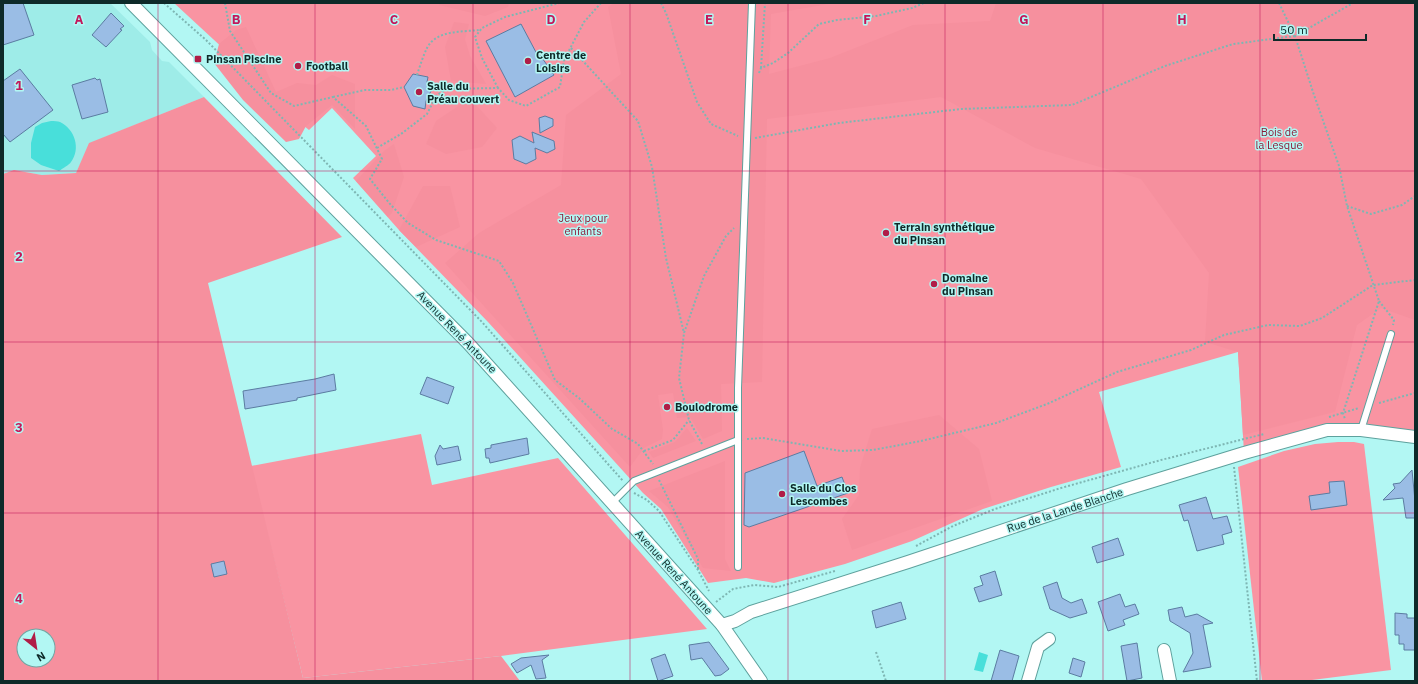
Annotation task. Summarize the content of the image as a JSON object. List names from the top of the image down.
{
  "streets": {
    "street": ["Avenue René Antoune", "Rue de la Lande Blanche"]
  },
  "crossings": [
    ["Avenue René Antoune", "Rue de la Lande Blanche"]
  ],
  "parks": ["Bois de la Lesque", "Jeux pour enfants"],
  "places": {
    "transit": ["Pinsan Piscine"],
    "other": [
      "Centre de Loisirs",
      "Football",
      "Salle du Préau couvert",
      "Terrain synthétique du Pinsan",
      "Domaine du Pinsan",
      "Boulodrome",
      "Salle du Clos Lescombes"
    ]
  },
  "scale_bar": "50 m",
  "north": "bottom right",
  "grid": {
    "columns": [
      "A",
      "B",
      "C",
      "D",
      "E",
      "F",
      "G",
      "H"
    ],
    "rows": [
      "1",
      "2",
      "3",
      "4"
    ]
  }
}
